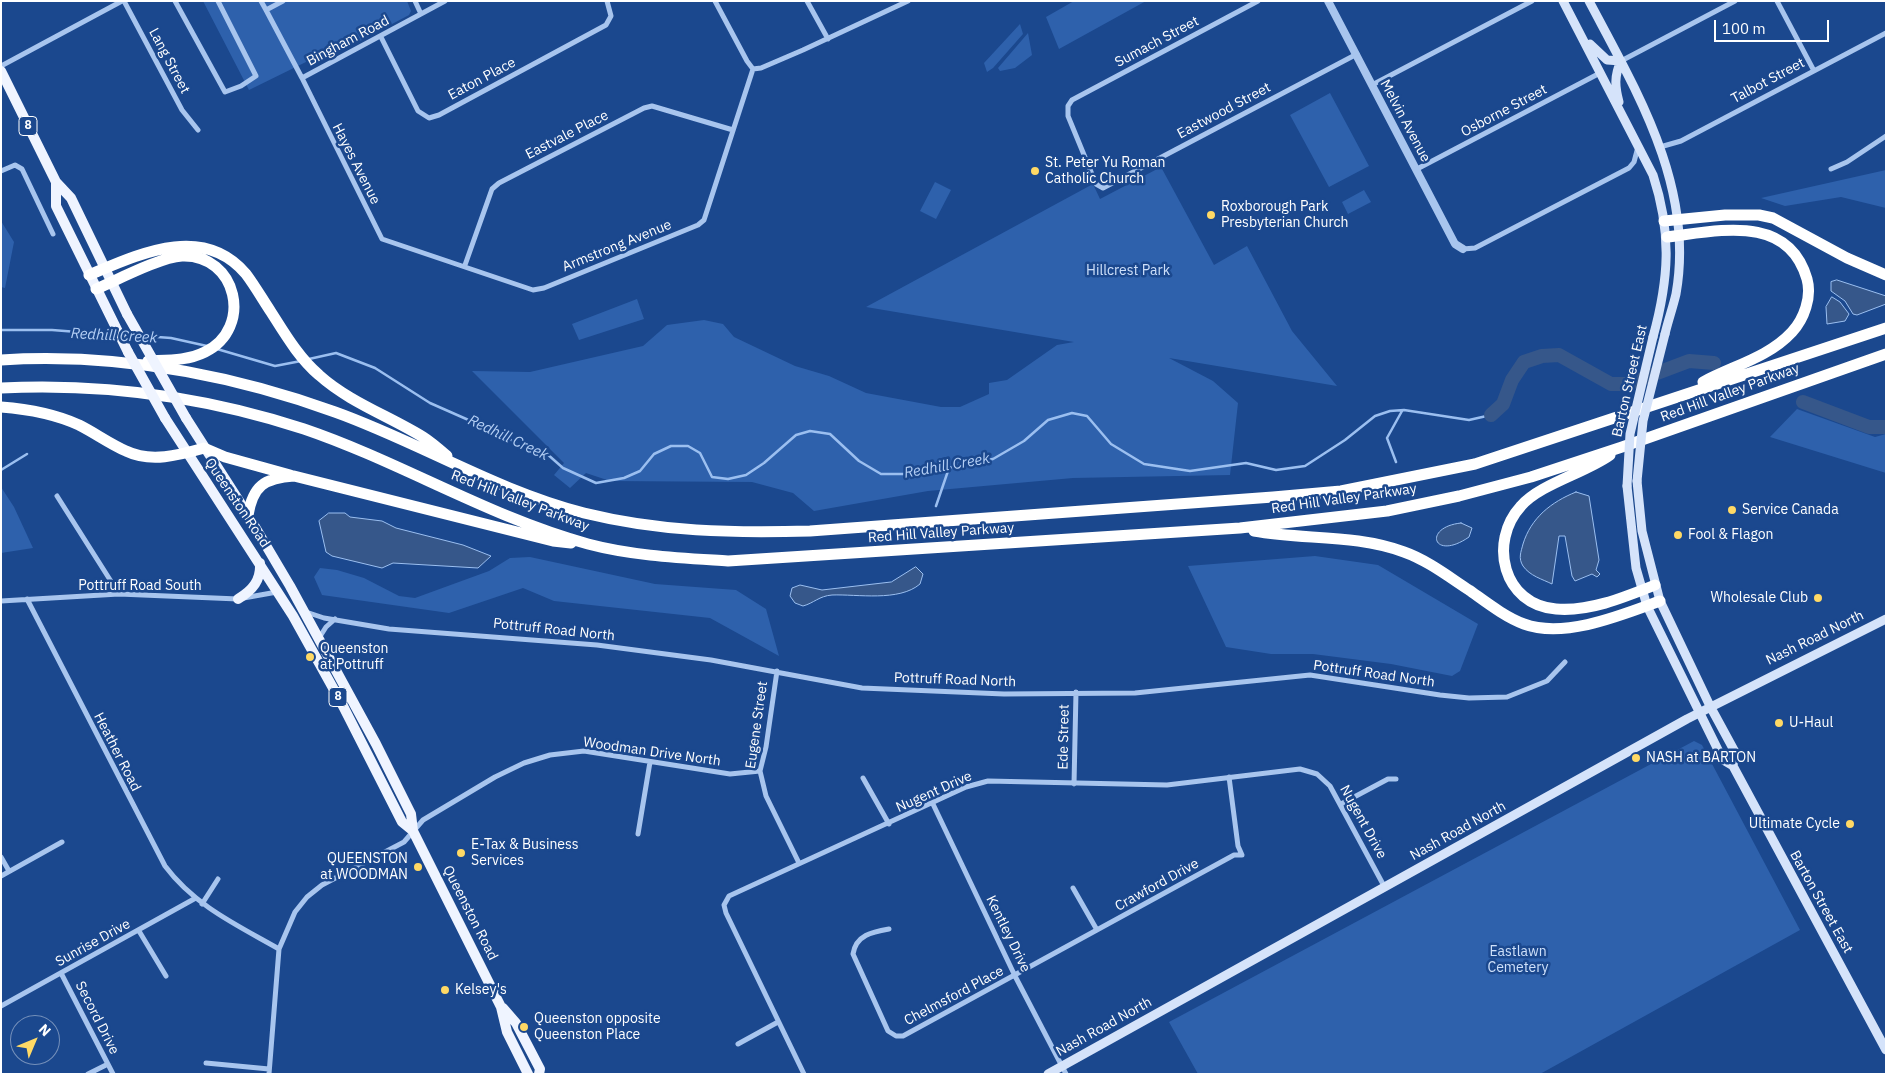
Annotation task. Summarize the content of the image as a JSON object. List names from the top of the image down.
{
  "streets": {
    "highway": ["Red Hill Valley Parkway"],
    "main road": [
      "8",
      "Barton Street East",
      "Queenston Road",
      "Nash Road North"
    ],
    "street": [
      "Bingham Road",
      "Sumach Street",
      "Lang Street",
      "Eaton Place",
      "Talbot Street",
      "Eastwood Street",
      "Osborne Street",
      "Melvin Avenue",
      "Eastvale Place",
      "Hayes Avenue",
      "Armstrong Avenue",
      "Pottruff Road South",
      "Pottruff Road North",
      "Eugene Street",
      "Ede Street",
      "Heather Road",
      "Woodman Drive North",
      "Nugent Drive",
      "Crawford Drive",
      "Kentley Drive",
      "Sunrise Drive",
      "Chelmsford Place",
      "Secord Drive"
    ]
  },
  "crossings": [
    ["Bingham Road", "Eaton Place"],
    ["Bingham Road", "Hayes Avenue"],
    ["Sumach Street", "Eastwood Street"],
    ["Talbot Street", "Barton Street East"],
    ["Eastwood Street", "Melvin Avenue"],
    ["Osborne Street", "Melvin Avenue"],
    ["Osborne Street", "Barton Street East"],
    ["Eastvale Place", "Armstrong Avenue"],
    ["Hayes Avenue", "Armstrong Avenue"],
    ["Barton Street East", "Nash Road North"],
    ["Queenston Road", "Pottruff Road South"],
    ["Queenston Road", "Pottruff Road North"],
    ["Queenston Road", "Woodman Drive North"],
    ["Pottruff Road South", "Heather Road"],
    ["Pottruff Road North", "Eugene Street"],
    ["Pottruff Road North", "Ede Street"],
    ["Nash Road North", "Nugent Drive"],
    ["Nash Road North", "Kentley Drive"],
    ["Eugene Street", "Woodman Drive North"],
    ["Eugene Street", "Nugent Drive"],
    ["Ede Street", "Nugent Drive"],
    ["Heather Road", "Woodman Drive North"],
    ["Heather Road", "Sunrise Drive"],
    ["Nugent Drive", "Crawford Drive"],
    ["Nugent Drive", "Kentley Drive"],
    ["Crawford Drive", "Kentley Drive"],
    ["Crawford Drive", "Chelmsford Place"],
    ["Kentley Drive", "Chelmsford Place"],
    ["Sunrise Drive", "Secord Drive"]
  ],
  "water": ["Redhill Creek"],
  "parks": ["Hillcrest Park", "Eastlawn Cemetery"],
  "places": [
    "St. Peter Yu Roman Catholic Church",
    "Roxborough Park Presbyterian Church",
    "Service Canada",
    "Fool & Flagon",
    "Wholesale Club",
    "Queenston at Pottruff",
    "U-Haul",
    "NASH at BARTON",
    "Ultimate Cycle",
    "E-Tax & Business Services",
    "QUEENSTON at WOODMAN",
    "Kelsey's",
    "Queenston opposite Queenston Place"
  ],
  "scale_bar": "100 m",
  "north": "top right"
}
